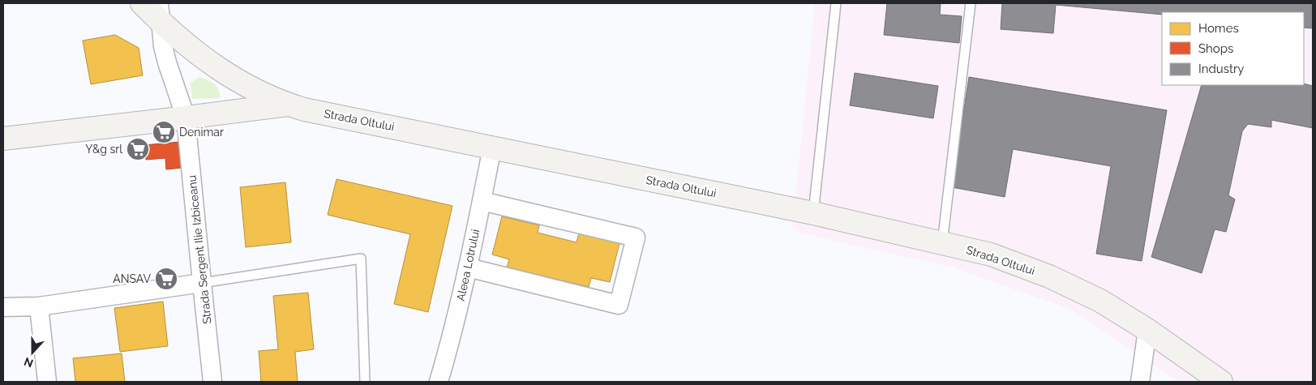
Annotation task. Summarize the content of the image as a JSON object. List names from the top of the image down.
{
  "streets": {
    "main road": ["Strada Oltului"],
    "street": ["Strada Sergent Ilie Izbiceanu", "Aleea Lotrului"]
  },
  "crossings": [
    ["Strada Oltului", "Strada Sergent Ilie Izbiceanu"],
    ["Strada Oltului", "Aleea Lotrului"]
  ],
  "places": {
    "supermarket": ["Denimar", "Y&g srl", "ANSAV"]
  },
  "legend": ["Homes", "Shops", "Industry"],
  "north": "bottom"
}
